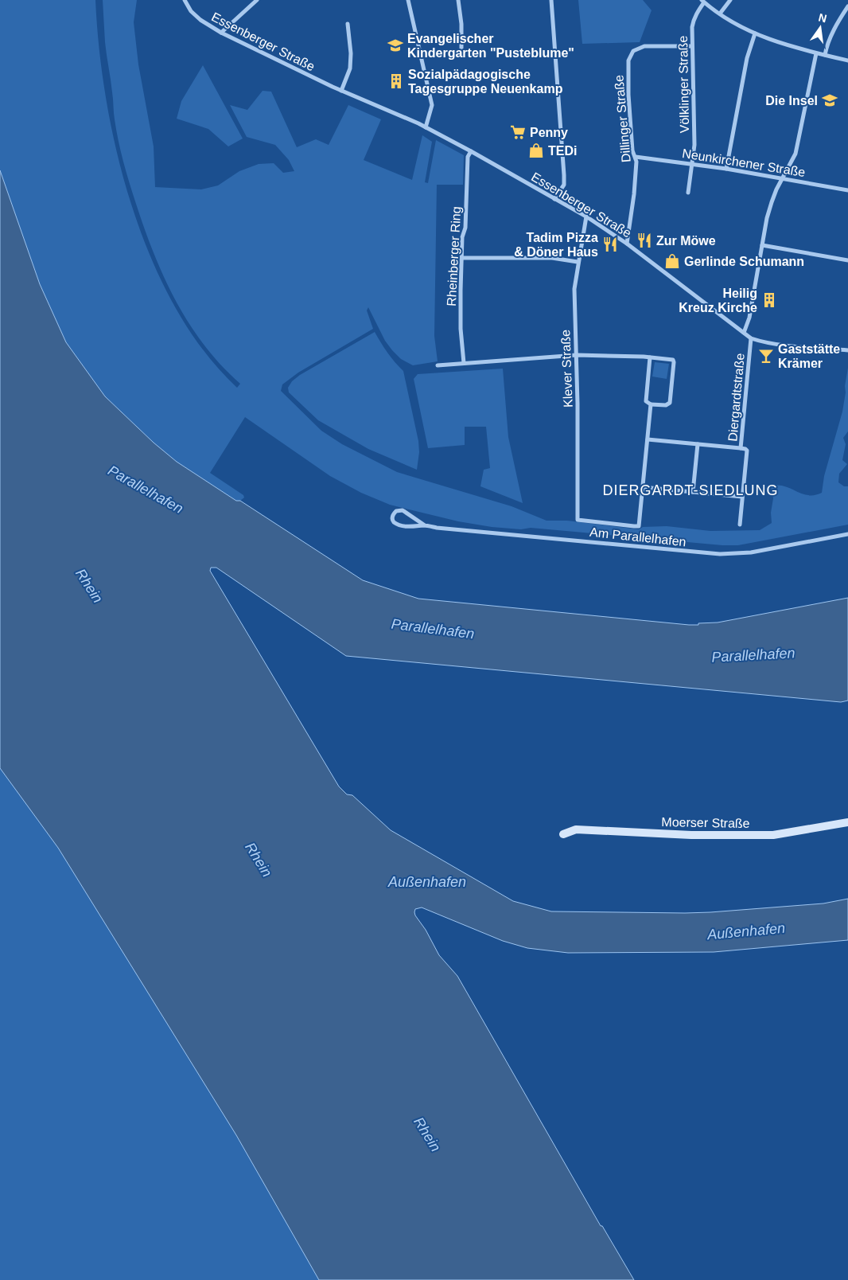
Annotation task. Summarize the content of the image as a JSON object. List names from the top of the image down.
{
  "streets": {
    "street": [
      "Essenberger Straße",
      "Völklinger Straße",
      "Dillinger Straße",
      "Neunkirchener Straße",
      "Rheinberger Ring",
      "Klever Straße",
      "Diergardtstraße",
      "Am Parallelhafen",
      "Moerser Straße"
    ]
  },
  "crossings": [
    ["Essenberger Straße", "Dillinger Straße"],
    ["Essenberger Straße", "Rheinberger Ring"],
    ["Essenberger Straße", "Klever Straße"],
    ["Essenberger Straße", "Diergardtstraße"],
    ["Völklinger Straße", "Dillinger Straße"],
    ["Völklinger Straße", "Neunkirchener Straße"],
    ["Dillinger Straße", "Neunkirchener Straße"]
  ],
  "districts": ["DIERGARDT-SIEDLUNG"],
  "water": ["Parallelhafen", "Rhein", "Außenhafen"],
  "places": {
    "school or university": ["Evangelischer Kindergarten \"Pusteblume\"", "Die Insel"],
    "building": ["Sozialpädagogische Tagesgruppe Neuenkamp", "Heilig Kreuz Kirche"],
    "supermarket": ["Penny"],
    "shop": ["TEDi", "Gerlinde Schumann"],
    "restaurant": ["Zur Möwe", "Tadim Pizza & Döner Haus"],
    "bar": ["Gaststätte Krämer"]
  },
  "north": "top"
}
